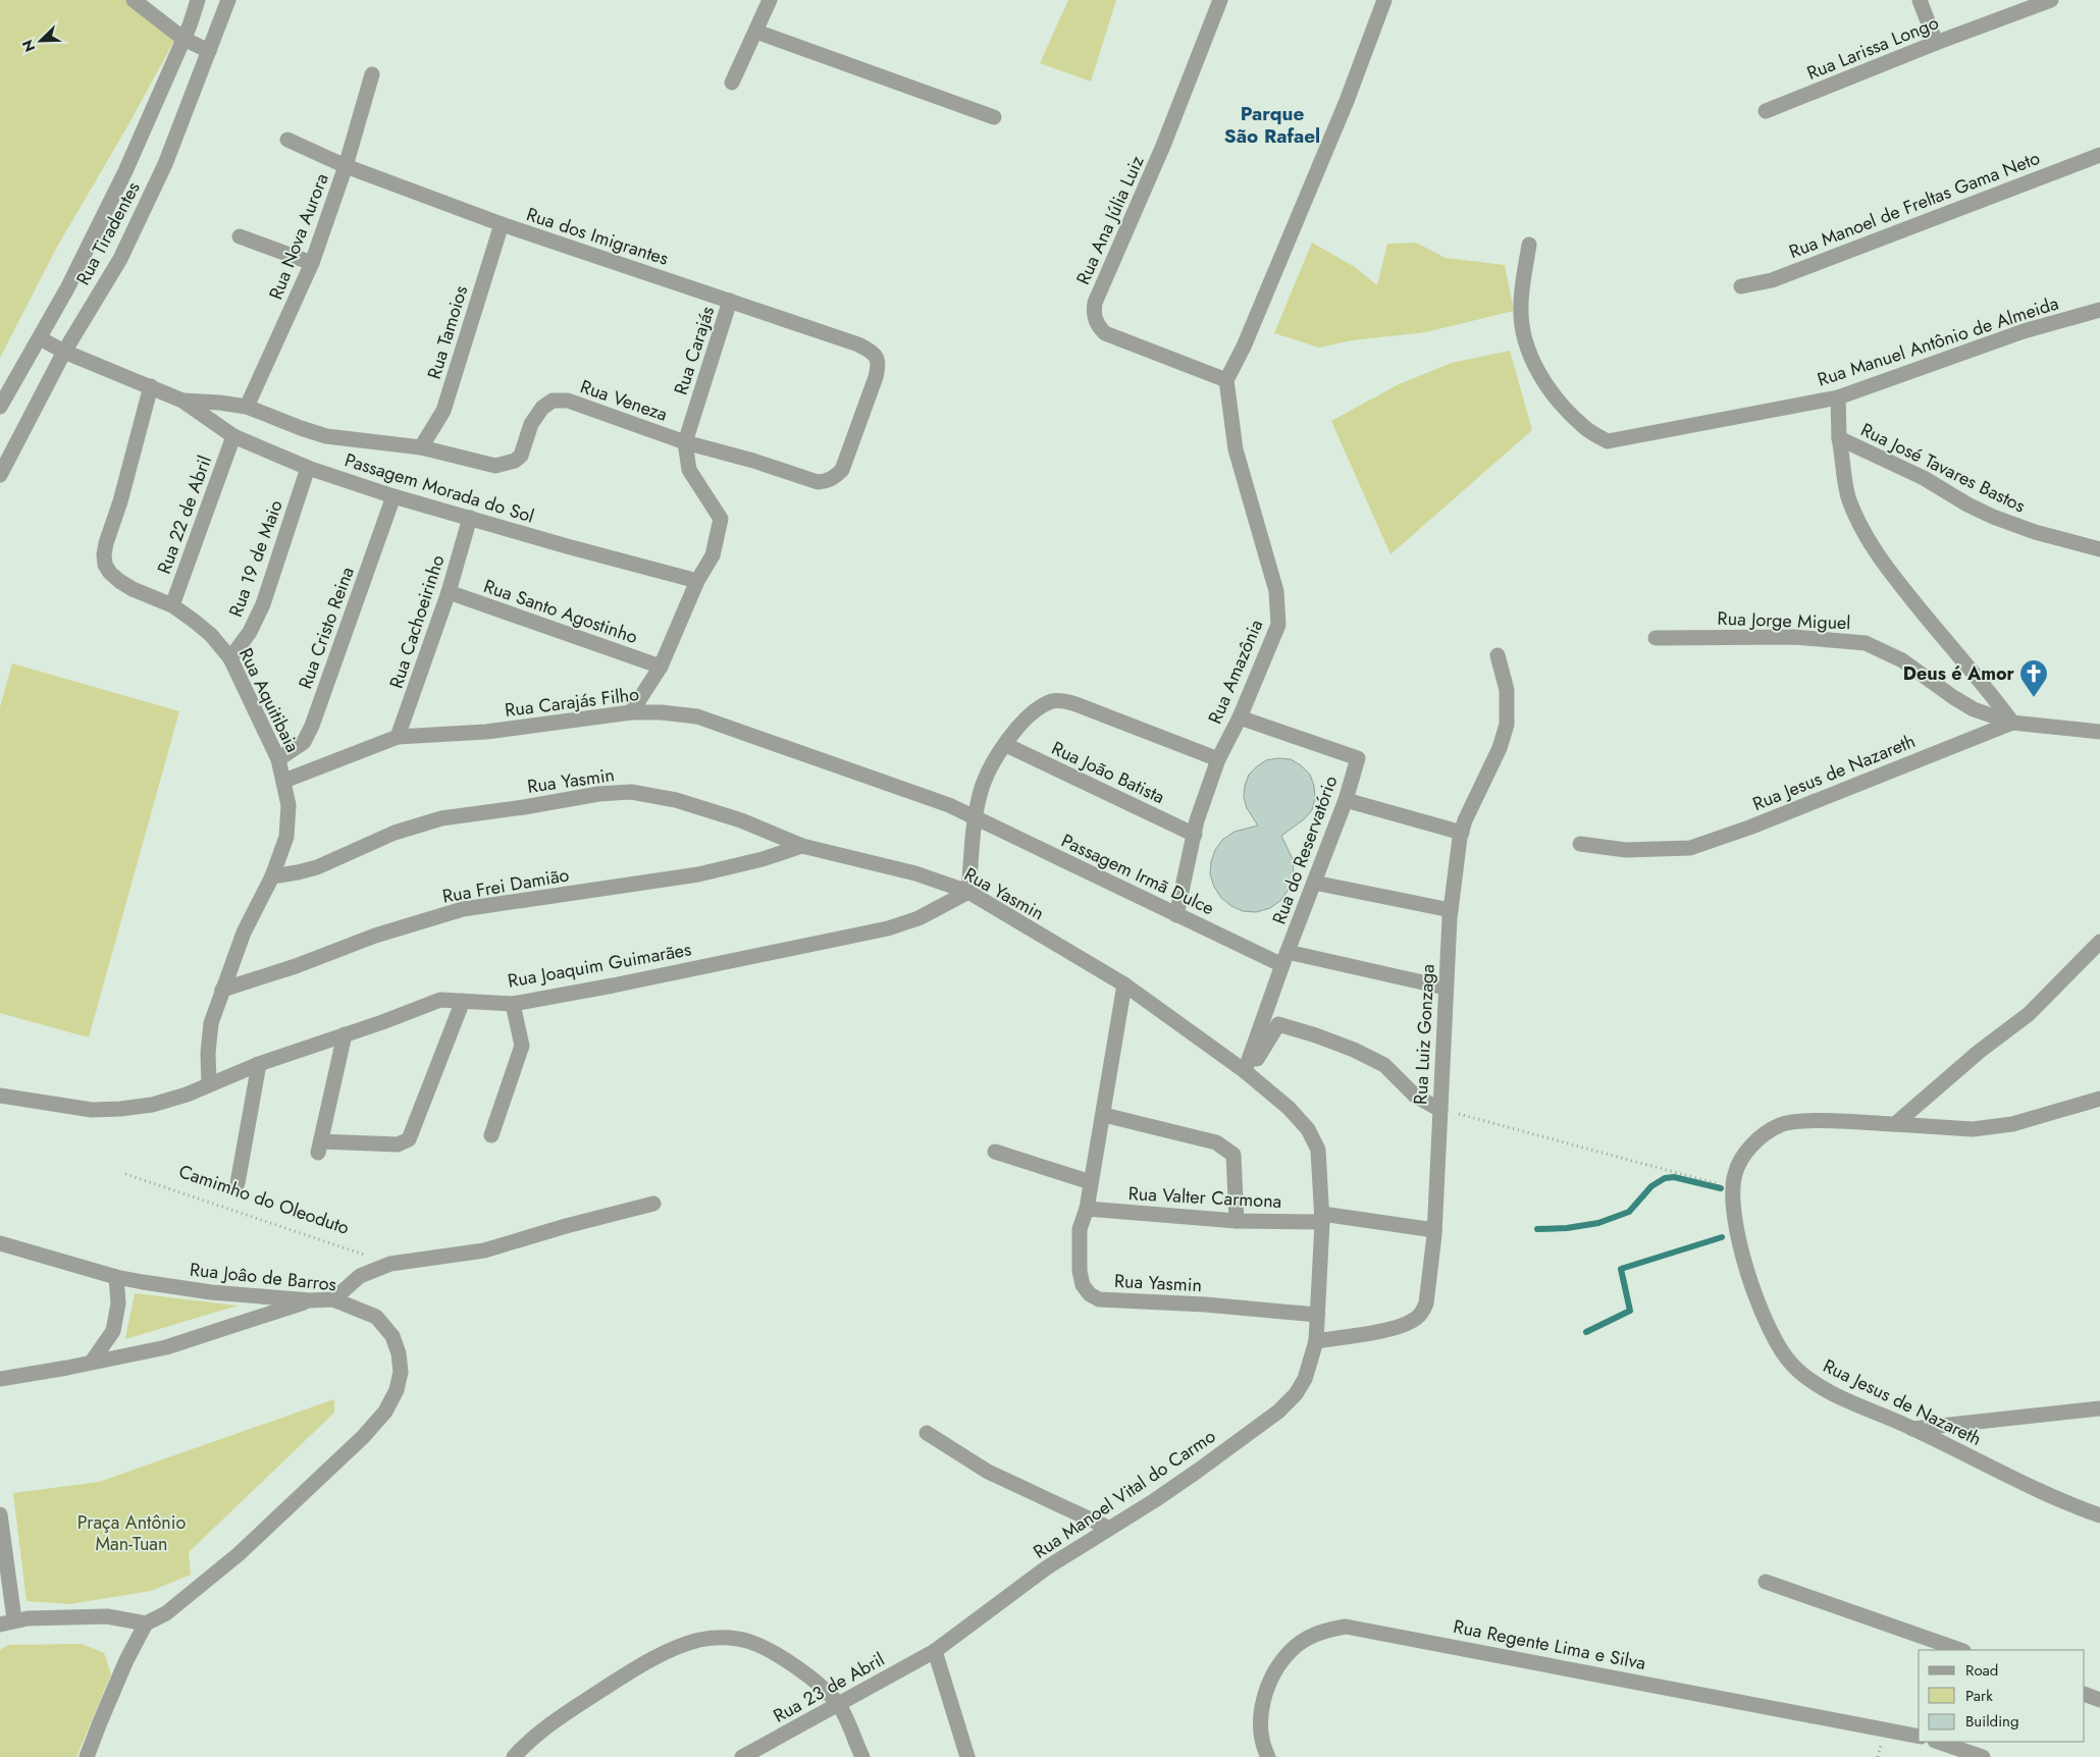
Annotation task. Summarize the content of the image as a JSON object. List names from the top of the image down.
{
  "streets": {
    "street": [
      "Rua Larissa Longo",
      "Rua Manoel de Freltas Gama Neto",
      "Rua Ana Júlia Luiz",
      "Rua Tiradentes",
      "Rua Nova Aurora",
      "Rua dos Imigrantes",
      "Rua Tamoios",
      "Rua Manuel Antônio de Almeida",
      "Rua Carajás",
      "Rua Veneza",
      "Rua José Tavares Bastos",
      "Passagem Morada do Sol",
      "Rua 22 de Abril",
      "Rua 19 de Maio",
      "Rua Santo Agostinho",
      "Rua Jorge Miguel",
      "Rua Cachoeirinho",
      "Rua Cristo Reina",
      "Rua Amazônia",
      "Rua Aquitibaia",
      "Rua Carajás Filho",
      "Rua João Batista",
      "Rua Jesus de Nazareth",
      "Rua Yasmin",
      "Rua do Reservatório",
      "Passagem Irmã Dulce",
      "Rua Frei Damião",
      "Rua Joaquim Guimarães",
      "Rua Luiz Gonzaga",
      "Rua Valter Carmona",
      "Rua Joâo de Barros",
      "Rua Manoel Vital do Carmo",
      "Rua Regente Lima e Silva",
      "Rua 23 de Abril"
    ],
    "path": ["Camimho do Oleoduto"]
  },
  "crossings": [
    ["Rua Ana Júlia Luiz", "Rua Amazônia"],
    ["Rua Tiradentes", "Passagem Morada do Sol"],
    ["Rua Nova Aurora", "Rua dos Imigrantes"],
    ["Rua Nova Aurora", "Passagem Morada do Sol"],
    ["Rua dos Imigrantes", "Rua Tamoios"],
    ["Rua dos Imigrantes", "Rua Carajás"],
    ["Rua dos Imigrantes", "Rua Veneza"],
    ["Rua Tamoios", "Rua Veneza"],
    ["Rua Tamoios", "Passagem Morada do Sol"],
    ["Rua Manuel Antônio de Almeida", "Rua José Tavares Bastos"],
    ["Rua Carajás", "Rua Veneza"],
    ["Rua Veneza", "Passagem Morada do Sol"],
    ["Passagem Morada do Sol", "Rua 22 de Abril"],
    ["Passagem Morada do Sol", "Rua 19 de Maio"],
    ["Passagem Morada do Sol", "Rua Cachoeirinho"],
    ["Passagem Morada do Sol", "Rua Cristo Reina"],
    ["Passagem Morada do Sol", "Rua Aquitibaia"],
    ["Rua 22 de Abril", "Rua Aquitibaia"],
    ["Rua 19 de Maio", "Rua Aquitibaia"],
    ["Rua Santo Agostinho", "Rua Cachoeirinho"],
    ["Rua Jorge Miguel", "Rua Jesus de Nazareth"],
    ["Rua Cachoeirinho", "Rua Carajás Filho"],
    ["Rua Cristo Reina", "Rua Aquitibaia"],
    ["Rua Amazônia", "Rua João Batista"],
    ["Rua Amazônia", "Rua do Reservatório"],
    ["Rua Amazônia", "Passagem Irmã Dulce"],
    ["Rua Aquitibaia", "Rua Carajás Filho"],
    ["Rua Aquitibaia", "Rua Yasmin"],
    ["Rua Aquitibaia", "Rua Frei Damião"],
    ["Rua Aquitibaia", "Rua Joaquim Guimarães"],
    ["Rua Carajás Filho", "Passagem Irmã Dulce"],
    ["Rua Yasmin", "Rua Frei Damião"],
    ["Rua Yasmin", "Rua Joaquim Guimarães"],
    ["Rua Yasmin", "Rua Valter Carmona"],
    ["Rua Yasmin", "Rua Manoel Vital do Carmo"],
    ["Rua do Reservatório", "Passagem Irmã Dulce"],
    ["Rua do Reservatório", "Rua Manoel Vital do Carmo"],
    ["Passagem Irmã Dulce", "Rua Luiz Gonzaga"],
    ["Rua Luiz Gonzaga", "Rua Valter Carmona"],
    ["Rua Luiz Gonzaga", "Rua Manoel Vital do Carmo"],
    ["Rua Valter Carmona", "Rua Manoel Vital do Carmo"],
    ["Rua Manoel Vital do Carmo", "Rua 23 de Abril"]
  ],
  "districts": ["Parque São Rafael"],
  "parks": ["Praça Antônio Man-Tuan"],
  "places": {
    "church": ["Deus é Amor"]
  },
  "legend": ["Road", "Park", "Building"],
  "north": "bottom left"
}
